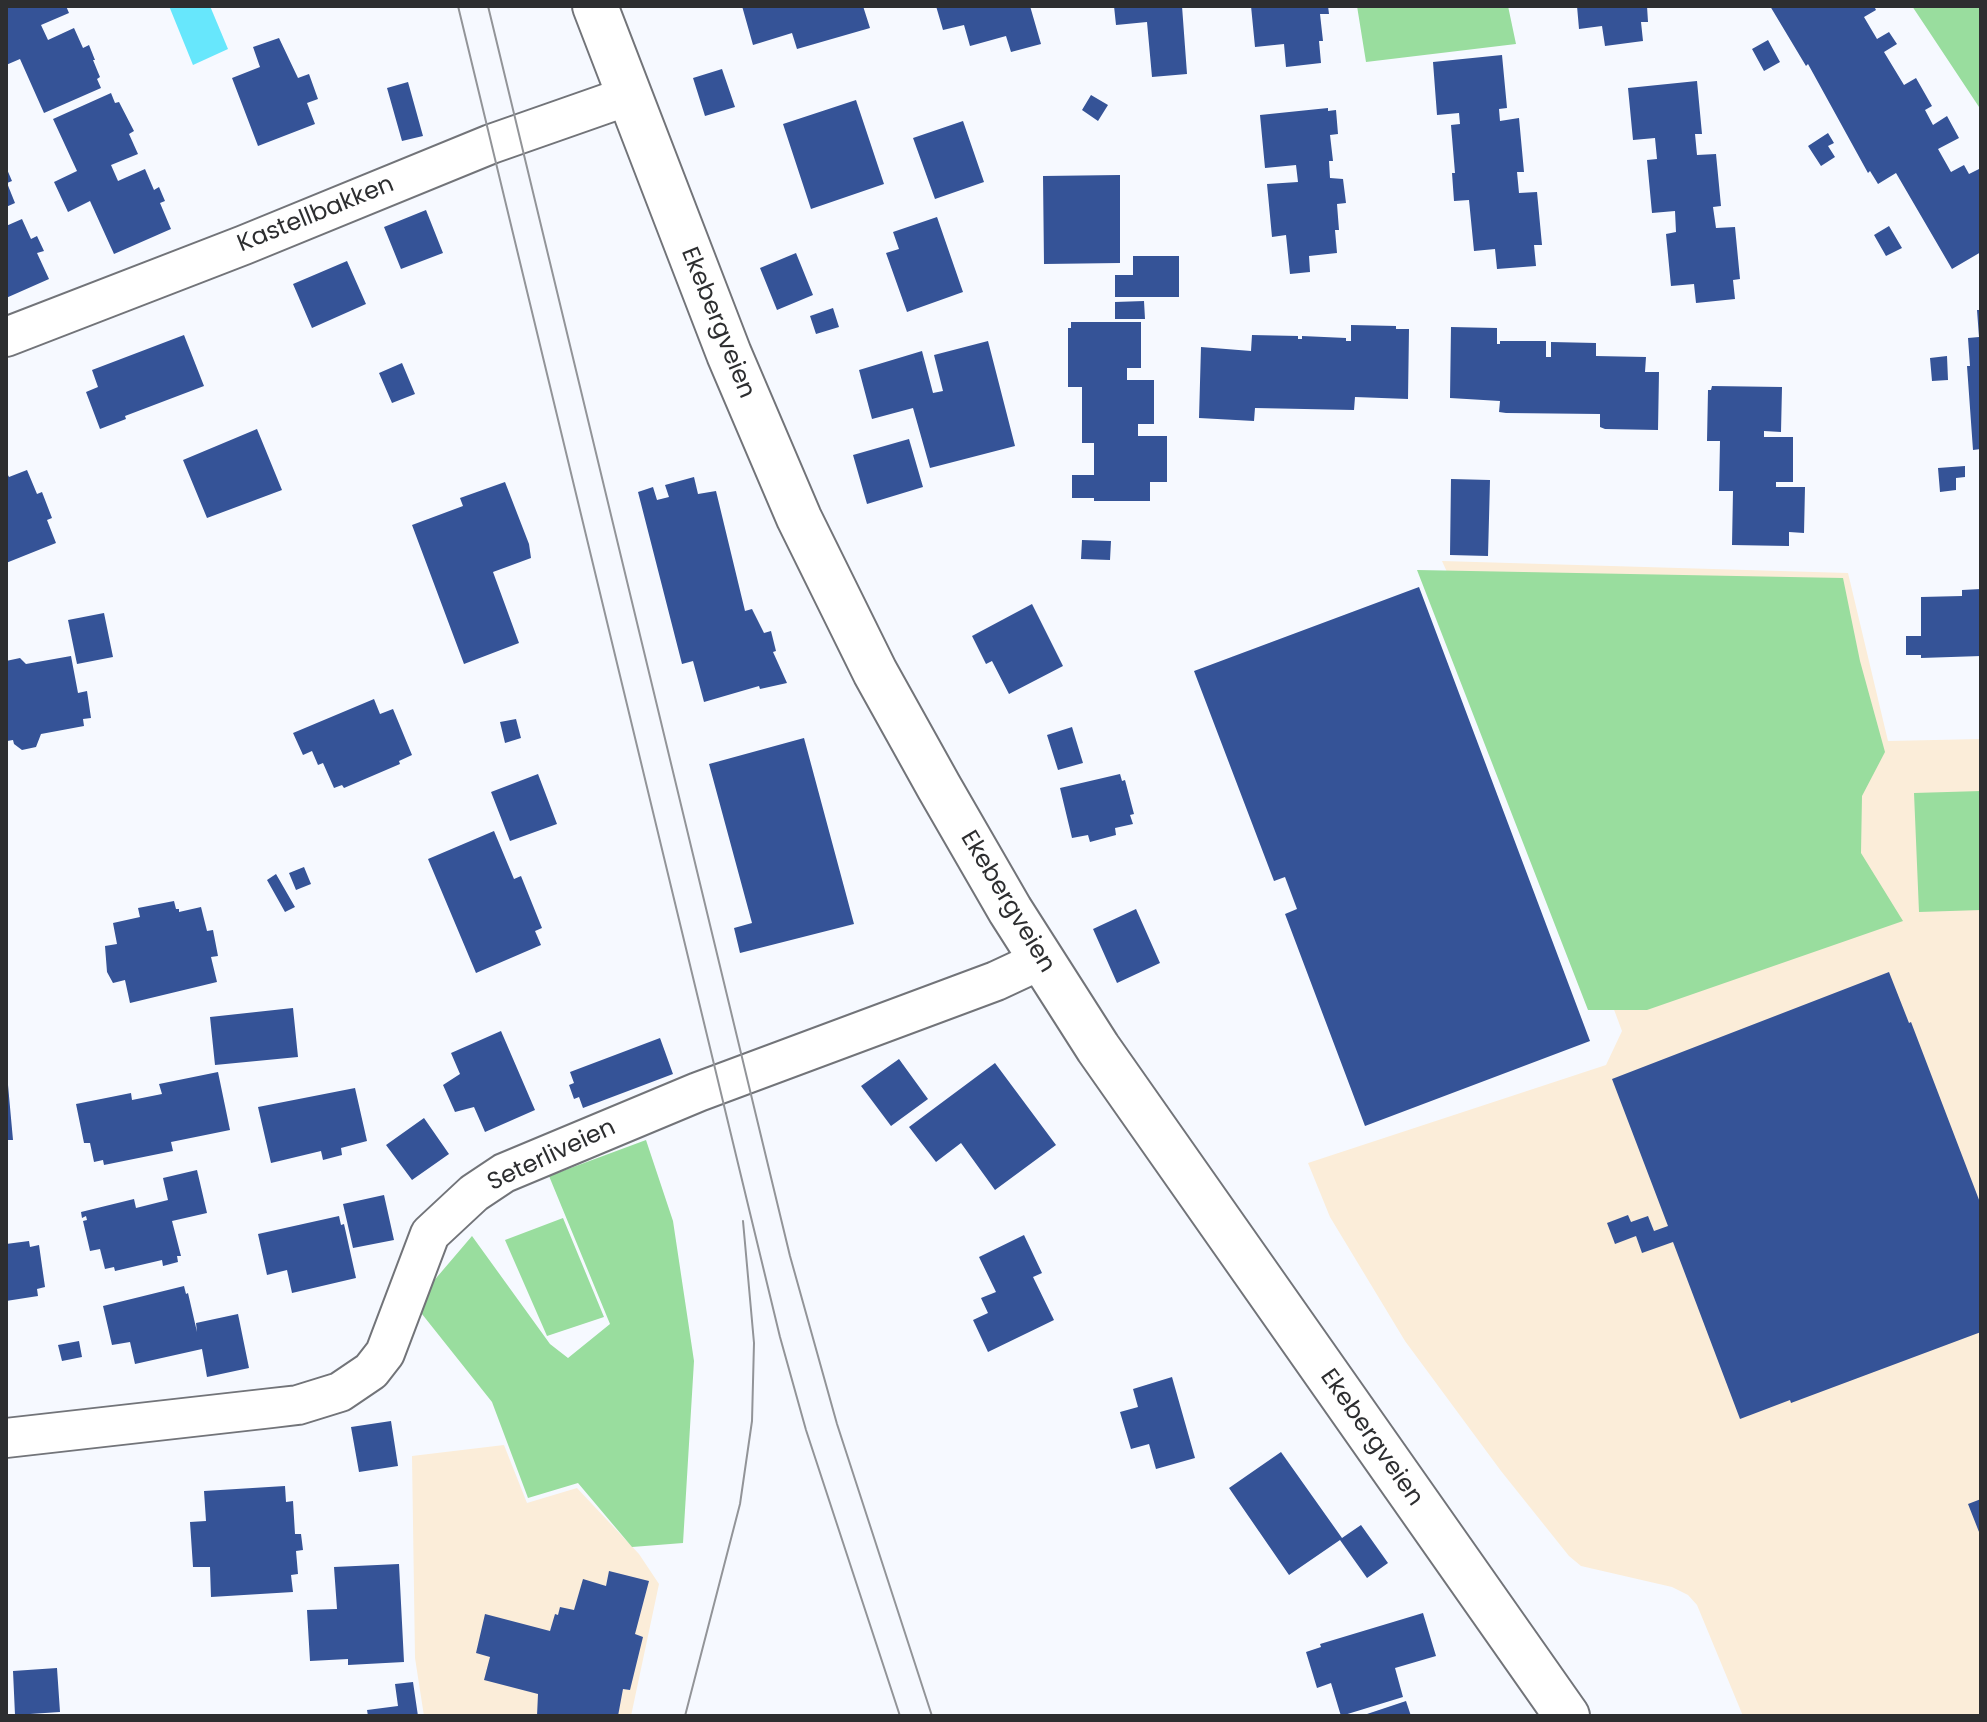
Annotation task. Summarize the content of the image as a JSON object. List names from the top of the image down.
{
  "streets": {
    "main road": ["Ekebergveien"],
    "street": ["Kastellbakken", "Seterliveien"]
  },
  "crossings": [
    ["Kastellbakken", "Ekebergveien"],
    ["Ekebergveien", "Seterliveien"]
  ]
}
